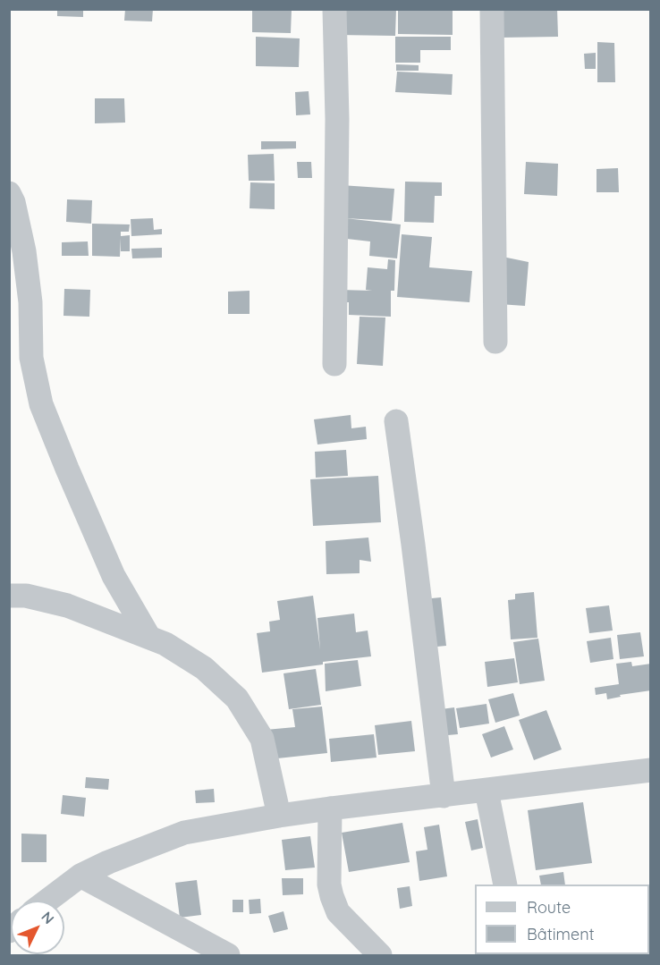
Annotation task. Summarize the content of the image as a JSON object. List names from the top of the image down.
{
  "legend": ["Route", "Bâtiment"],
  "north": "top right"
}
